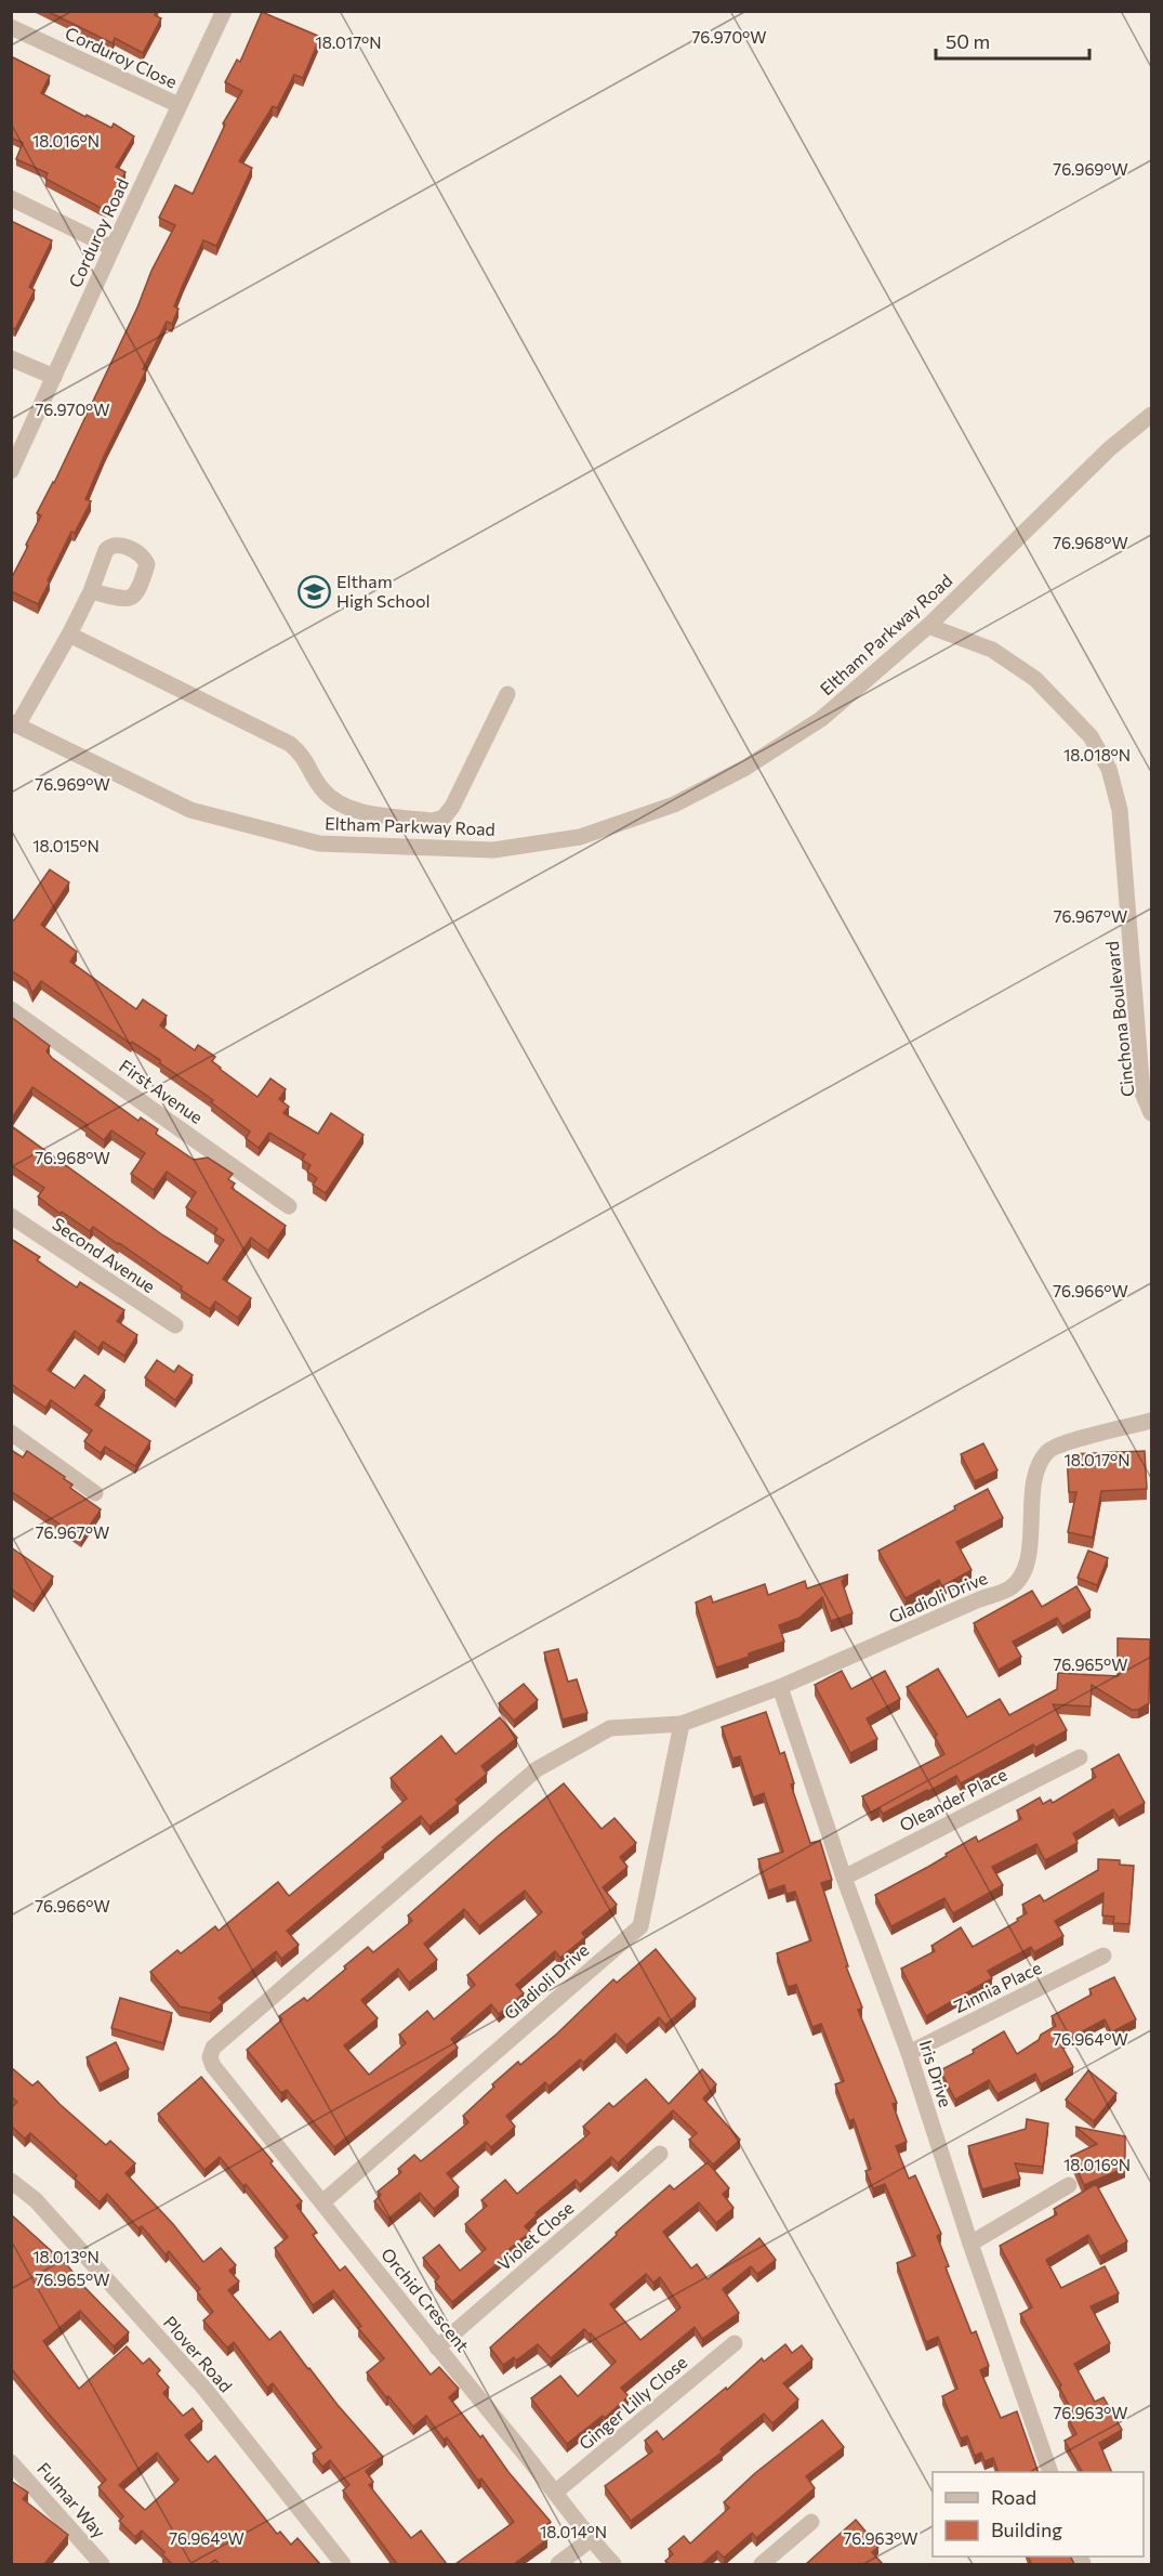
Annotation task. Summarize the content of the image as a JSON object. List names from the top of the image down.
{
  "streets": {
    "street": [
      "Corduroy Close",
      "Corduroy Road",
      "Eltham Parkway Road",
      "Cinchona Boulevard",
      "First Avenue",
      "Second Avenue",
      "Gladioli Drive",
      "Oleander Place",
      "Zinnia Place",
      "Iris Drive",
      "Violet Close",
      "Orchid Crescent",
      "Plover Road",
      "Ginger Lilly Close",
      "Fulmar Way"
    ]
  },
  "crossings": [
    ["Corduroy Close", "Corduroy Road"],
    ["Eltham Parkway Road", "Cinchona Boulevard"],
    ["Gladioli Drive", "Iris Drive"],
    ["Gladioli Drive", "Orchid Crescent"],
    ["Oleander Place", "Iris Drive"],
    ["Zinnia Place", "Iris Drive"],
    ["Violet Close", "Orchid Crescent"],
    ["Orchid Crescent", "Ginger Lilly Close"]
  ],
  "places": {
    "school or university": ["Eltham High School"]
  },
  "legend": ["Road", "Building"],
  "scale_bar": "50 m",
  "coordinates": [
    "76.970°W",
    "18.017°N",
    "18.016°N",
    "76.969°W",
    "76.968°W",
    "18.018°N",
    "18.015°N",
    "76.967°W",
    "76.966°W",
    "76.965°W",
    "76.964°W",
    "18.013°N",
    "76.963°W",
    "18.014°N"
  ]
}
